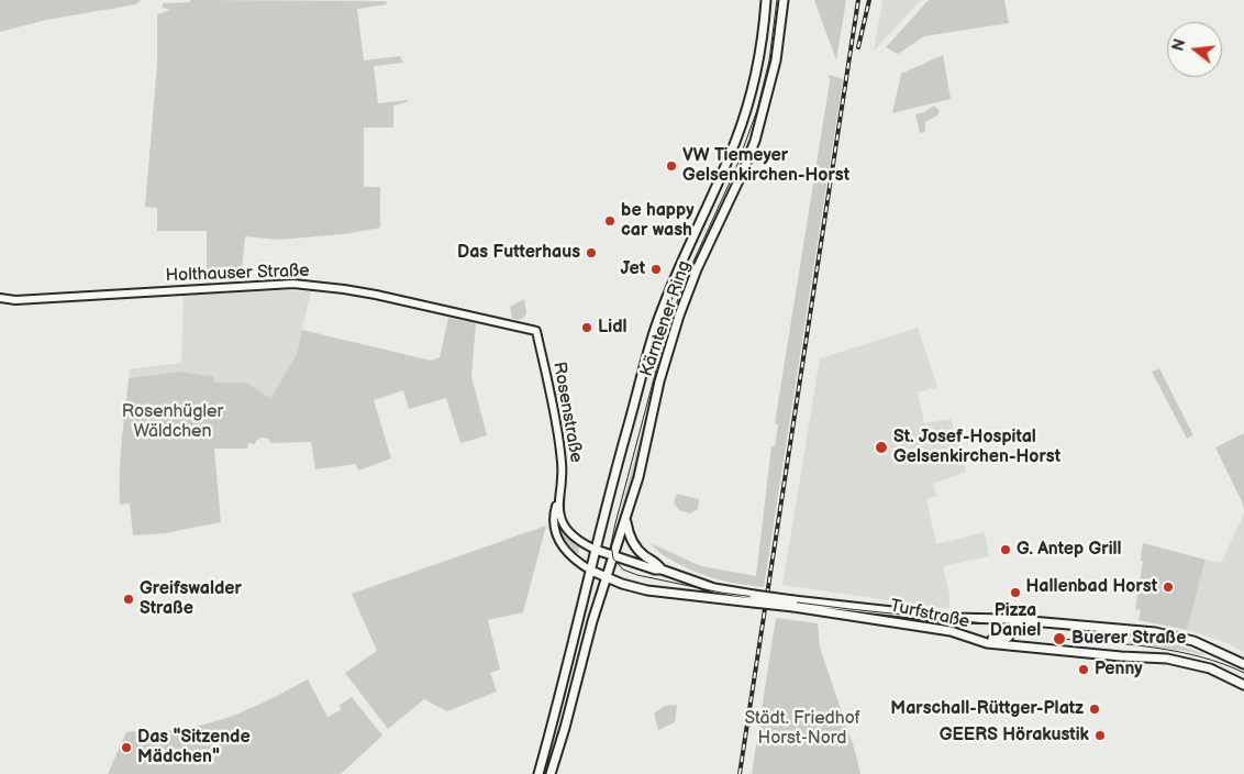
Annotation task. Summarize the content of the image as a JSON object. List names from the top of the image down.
{
  "streets": {
    "main road": ["Kärntener Ring", "Turfstraße"],
    "street": ["Holthauser Straße", "Rosenstraße"]
  },
  "crossings": [
    ["Holthauser Straße", "Rosenstraße"],
    ["Kärntener Ring", "Rosenstraße"],
    ["Kärntener Ring", "Turfstraße"]
  ],
  "parks": ["Rosenhügler Wäldchen", "Städt. Friedhof Horst-Nord"],
  "places": [
    "VW Tiemeyer Gelsenkirchen-Horst",
    "be happy car wash",
    "Das Futterhaus",
    "Jet",
    "Lidl",
    "St. Josef-Hospital Gelsenkirchen-Horst",
    "G. Antep Grill",
    "Hallenbad Horst",
    "Pizza Daniel",
    "Greifswalder Straße",
    "Buerer Straße",
    "Penny",
    "Marschall-Rüttger-Platz",
    "GEERS Hörakustik",
    "Das \"Sitzende Mädchen\""
  ],
  "north": "left"
}
